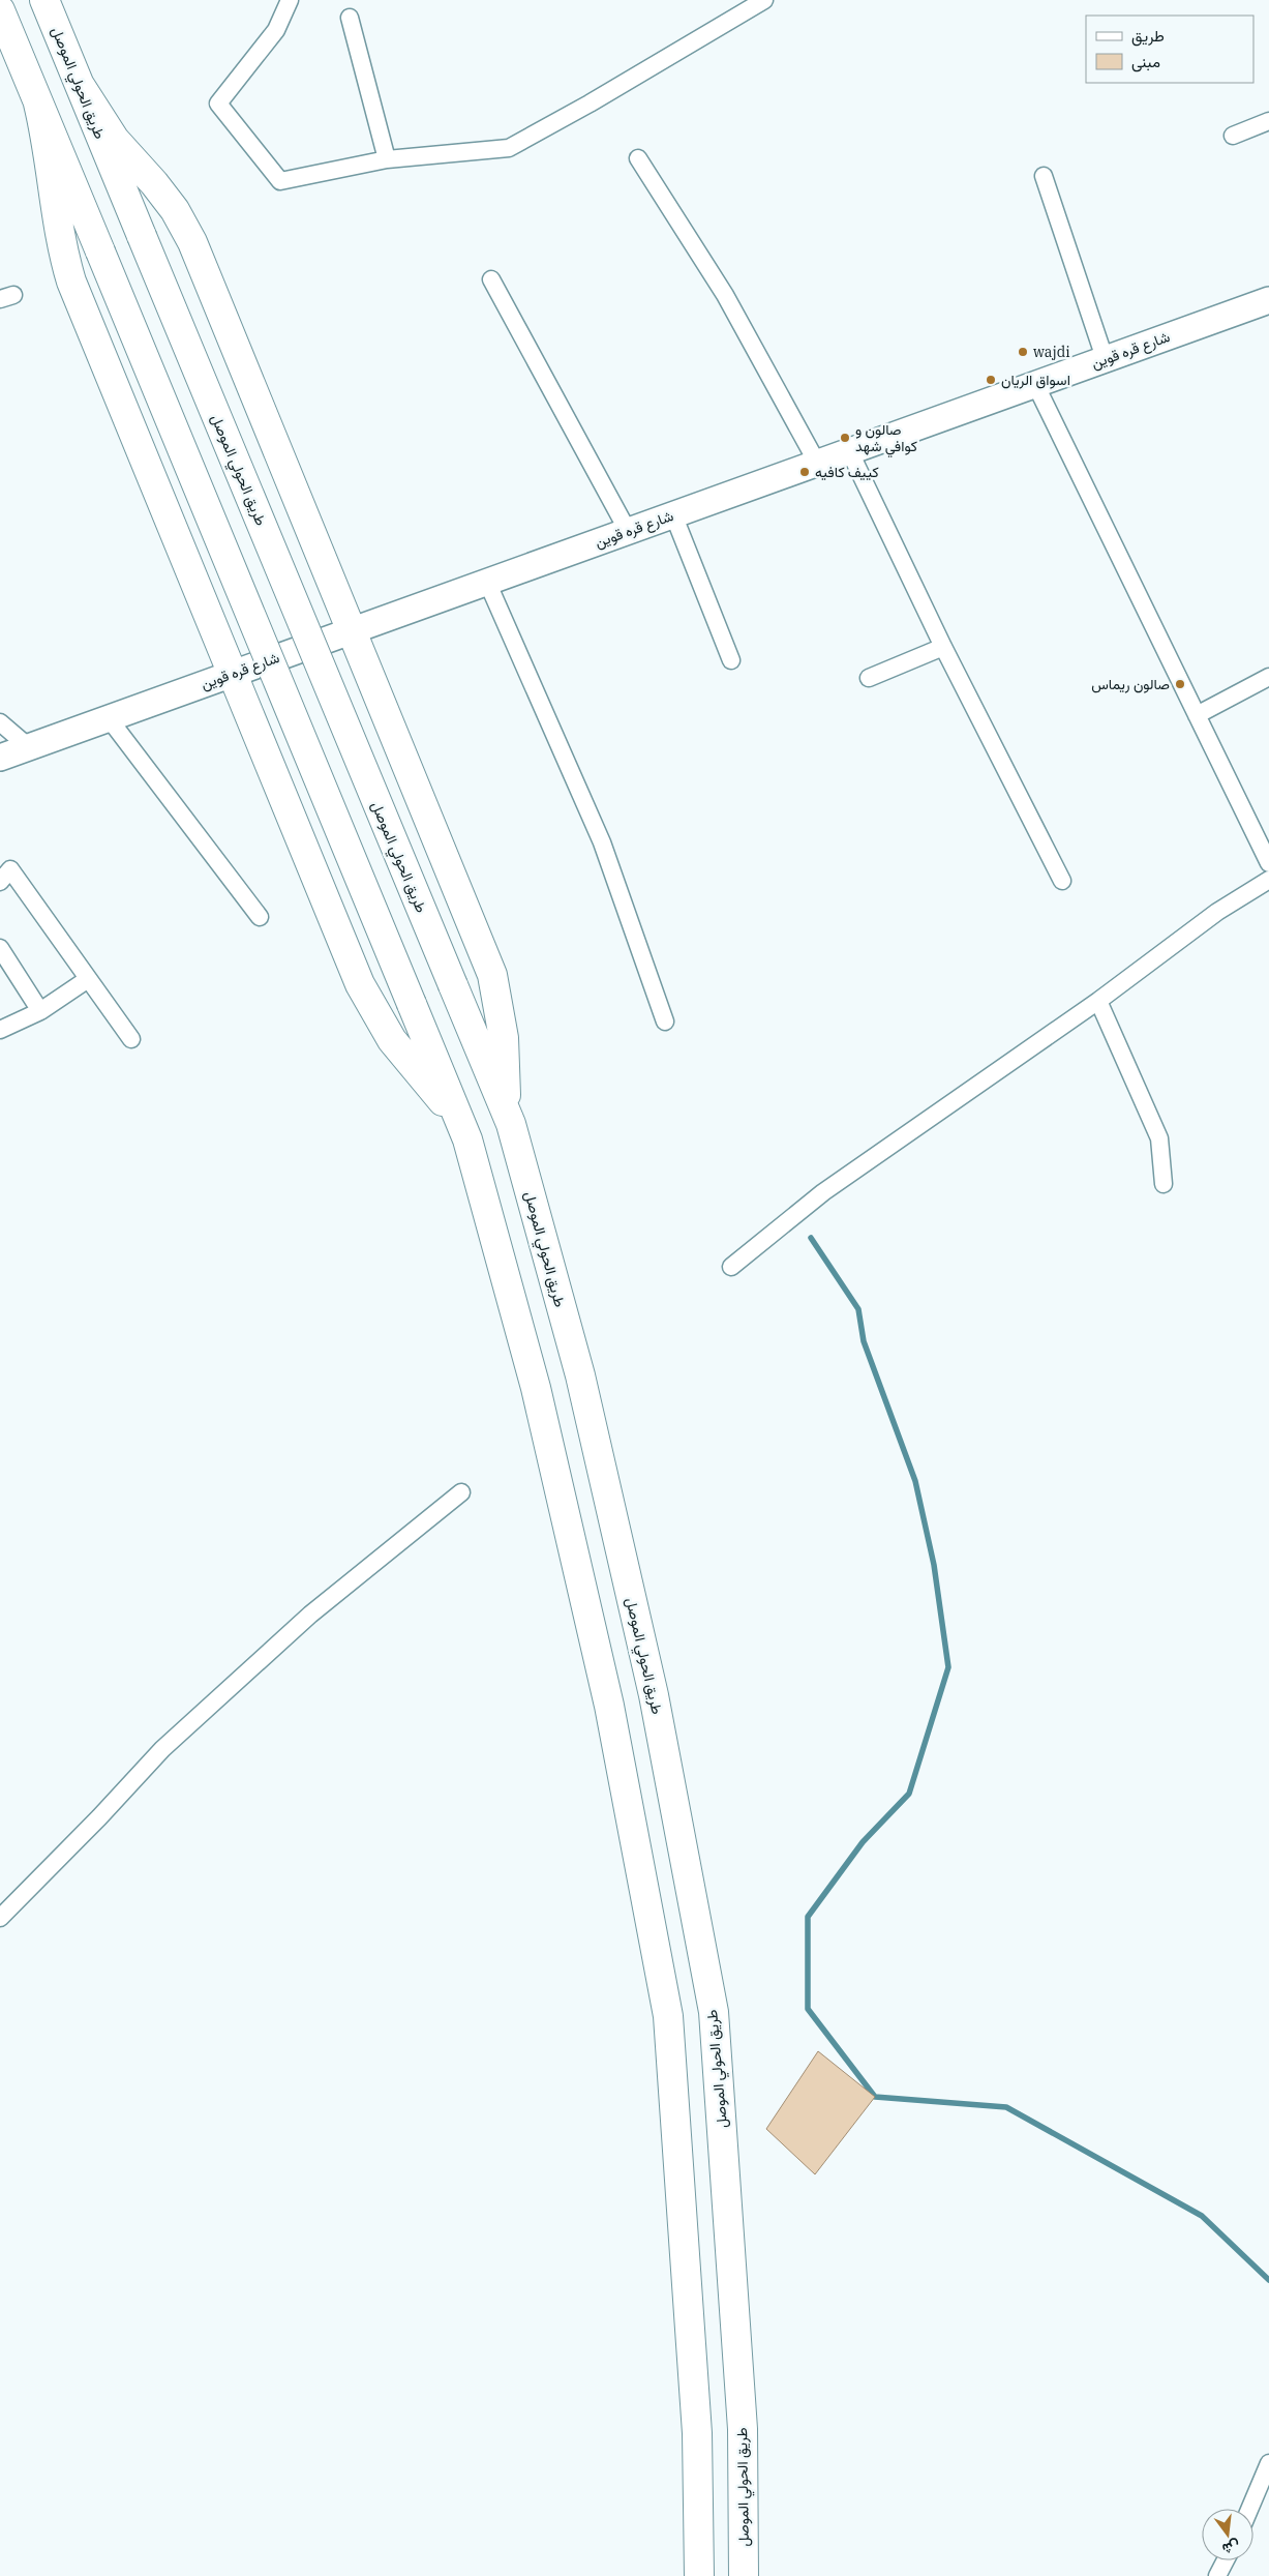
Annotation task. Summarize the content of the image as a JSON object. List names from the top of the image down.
{
  "streets": {
    "highway": ["طريق الحولي الموصل"],
    "main road": ["شارع قره قوين"]
  },
  "places": [
    "wajdi",
    "اسواق الريان",
    "صالون و كوافي شهد",
    "كييف كافيه",
    "صالون ريماس"
  ],
  "legend": ["طريق", "مبنى"],
  "north": "bottom"
}
